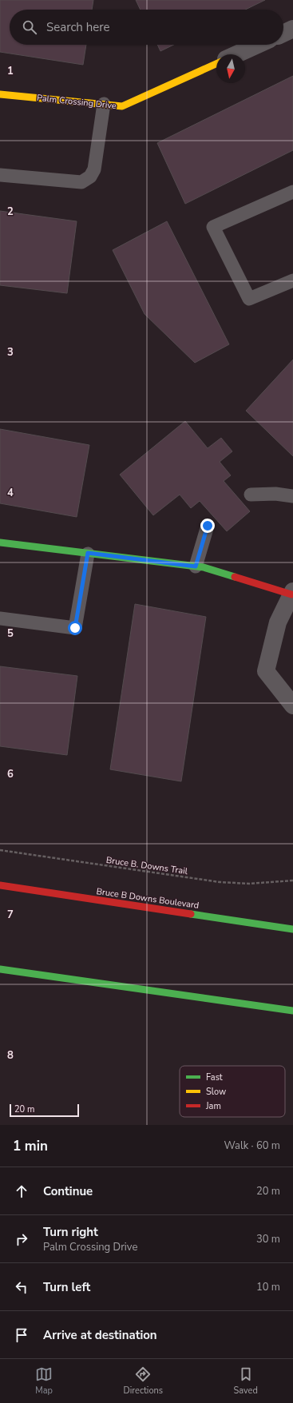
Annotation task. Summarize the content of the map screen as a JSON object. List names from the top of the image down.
{
  "streets": {
    "main road": ["Palm Crossing Drive", "Bruce B Downs Boulevard"],
    "path": ["Bruce B. Downs Trail"]
  },
  "legend": ["Fast", "Slow", "Jam"],
  "scale_bar": "20 m",
  "north": "bottom",
  "page": {
    "search": "Search here",
    "scale": "20 m",
    "heading": ["1 min", "Walk · 60 m"],
    "list": [
      ["Continue", "20 m"],
      ["Turn right", "Palm Crossing Drive", "30 m"],
      ["Turn left", "10 m"],
      "Arrive at destination"
    ],
    "nav": ["Map", "Directions", "Saved"]
  },
  "grid": {
    "rows": [
      "1",
      "2",
      "3",
      "4",
      "5",
      "6",
      "7",
      "8"
    ]
  }
}
